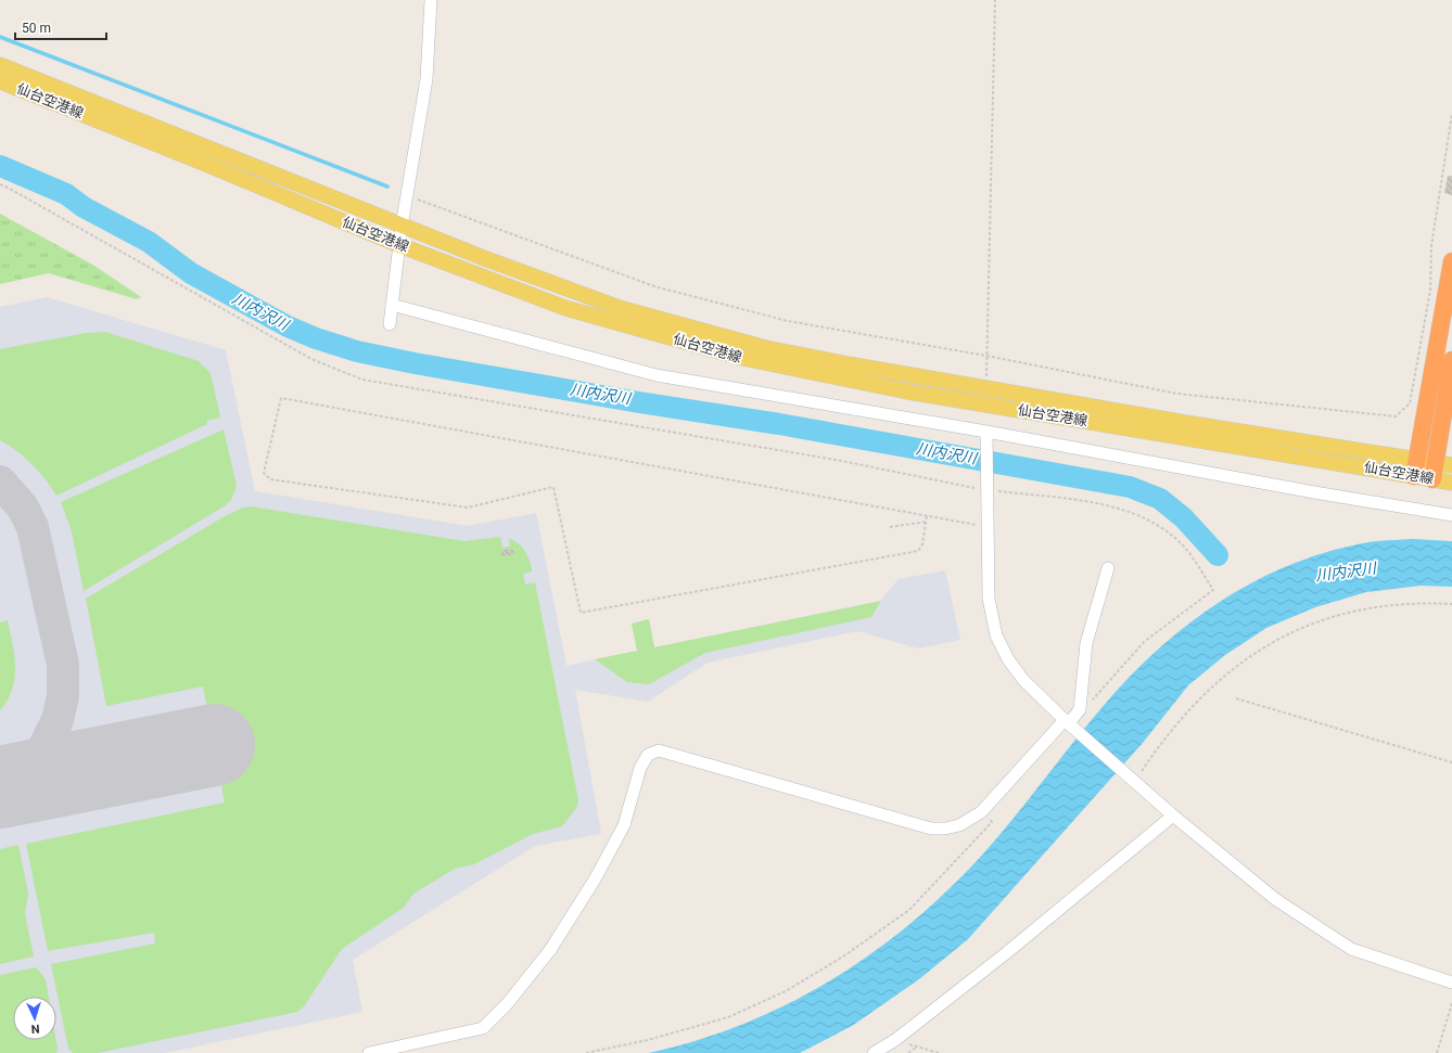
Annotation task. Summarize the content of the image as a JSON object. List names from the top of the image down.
{
  "streets": {
    "main road": ["仙台空港線"]
  },
  "water": ["川内沢川"],
  "scale_bar": "50 m",
  "north": "bottom"
}
